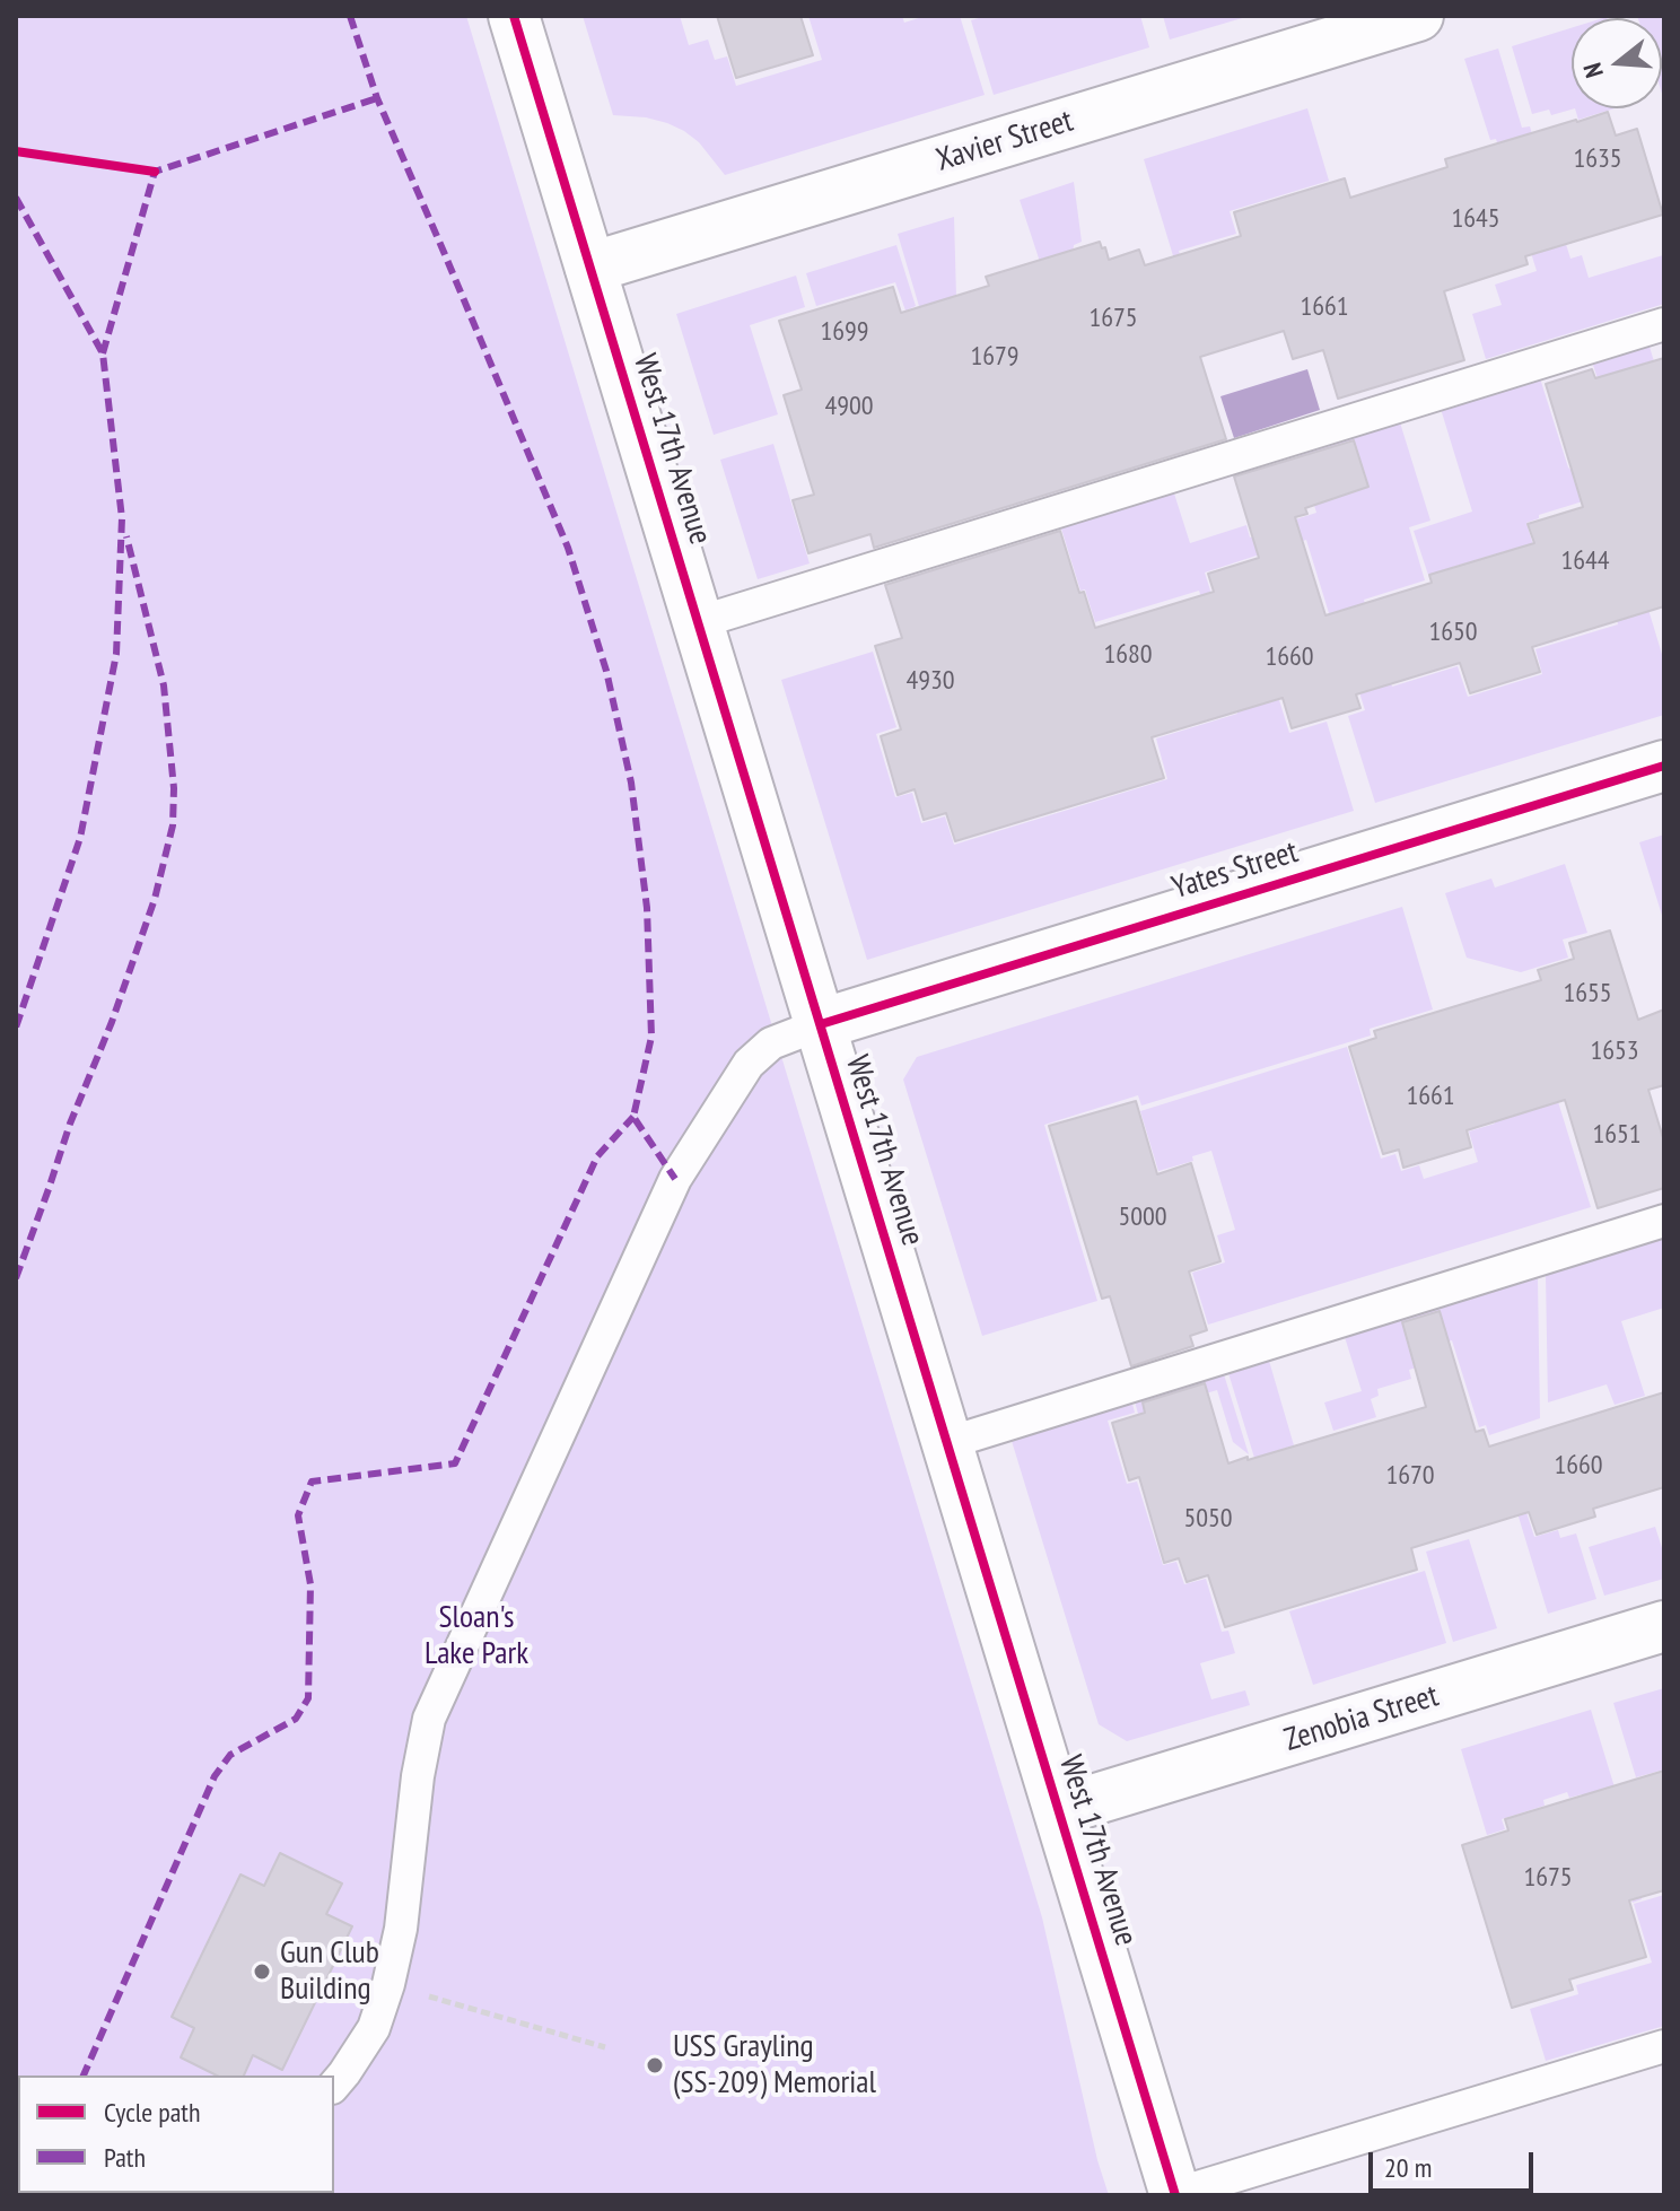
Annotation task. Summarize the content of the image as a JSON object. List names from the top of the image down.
{
  "streets": {
    "street": [
      "Xavier Street",
      "West 17th Avenue",
      "Yates Street",
      "Zenobia Street"
    ]
  },
  "crossings": [
    ["Xavier Street", "West 17th Avenue"],
    ["West 17th Avenue", "Yates Street"],
    ["West 17th Avenue", "Zenobia Street"]
  ],
  "parks": ["Sloan's Lake Park"],
  "places": ["Gun Club Building", "USS Grayling (SS-209) Memorial"],
  "house_numbers": [
    "1635",
    "1645",
    "1661",
    "1675",
    "1699",
    "1679",
    "4900",
    "1644",
    "1650",
    "1680",
    "1660",
    "4930",
    "1655",
    "1653",
    "1661",
    "1651",
    "5000",
    "1660",
    "1670",
    "5050",
    "1675"
  ],
  "legend": ["Cycle path", "Path"],
  "scale_bar": "20 m",
  "north": "left"
}
